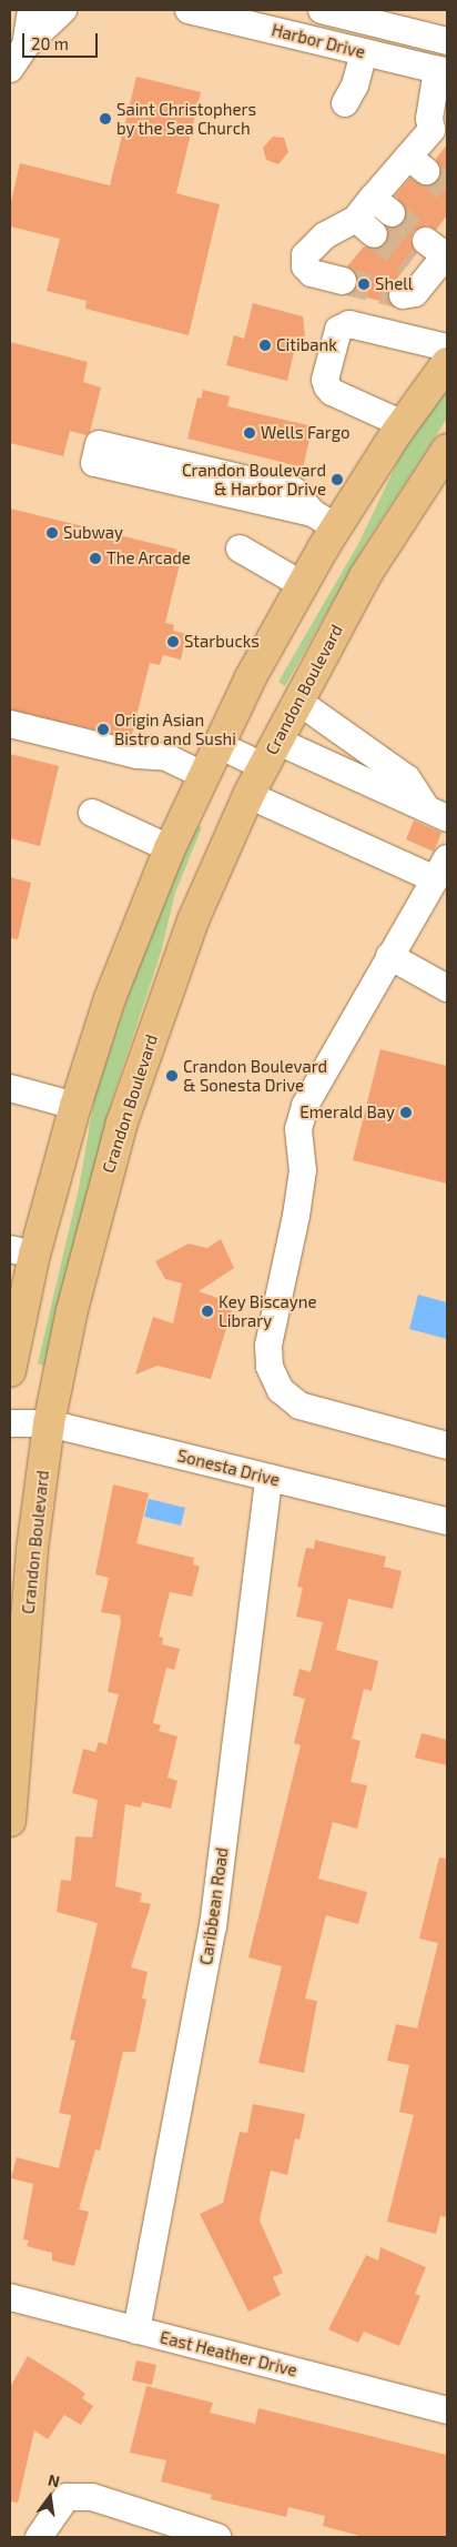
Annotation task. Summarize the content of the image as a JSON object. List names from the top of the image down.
{
  "streets": {
    "main road": ["Crandon Boulevard"],
    "street": [
      "Harbor Drive",
      "Sonesta Drive",
      "Caribbean Road",
      "East Heather Drive"
    ]
  },
  "crossings": [
    ["Crandon Boulevard", "Sonesta Drive"],
    ["Sonesta Drive", "Caribbean Road"],
    ["Caribbean Road", "East Heather Drive"]
  ],
  "places": [
    "Saint Christophers by the Sea Church",
    "Shell",
    "Citibank",
    "Wells Fargo",
    "Crandon Boulevard & Harbor Drive",
    "Subway",
    "The Arcade",
    "Starbucks",
    "Origin Asian Bistro and Sushi",
    "Crandon Boulevard & Sonesta Drive",
    "Emerald Bay",
    "Key Biscayne Library"
  ],
  "scale_bar": "20 m",
  "north": "top"
}
